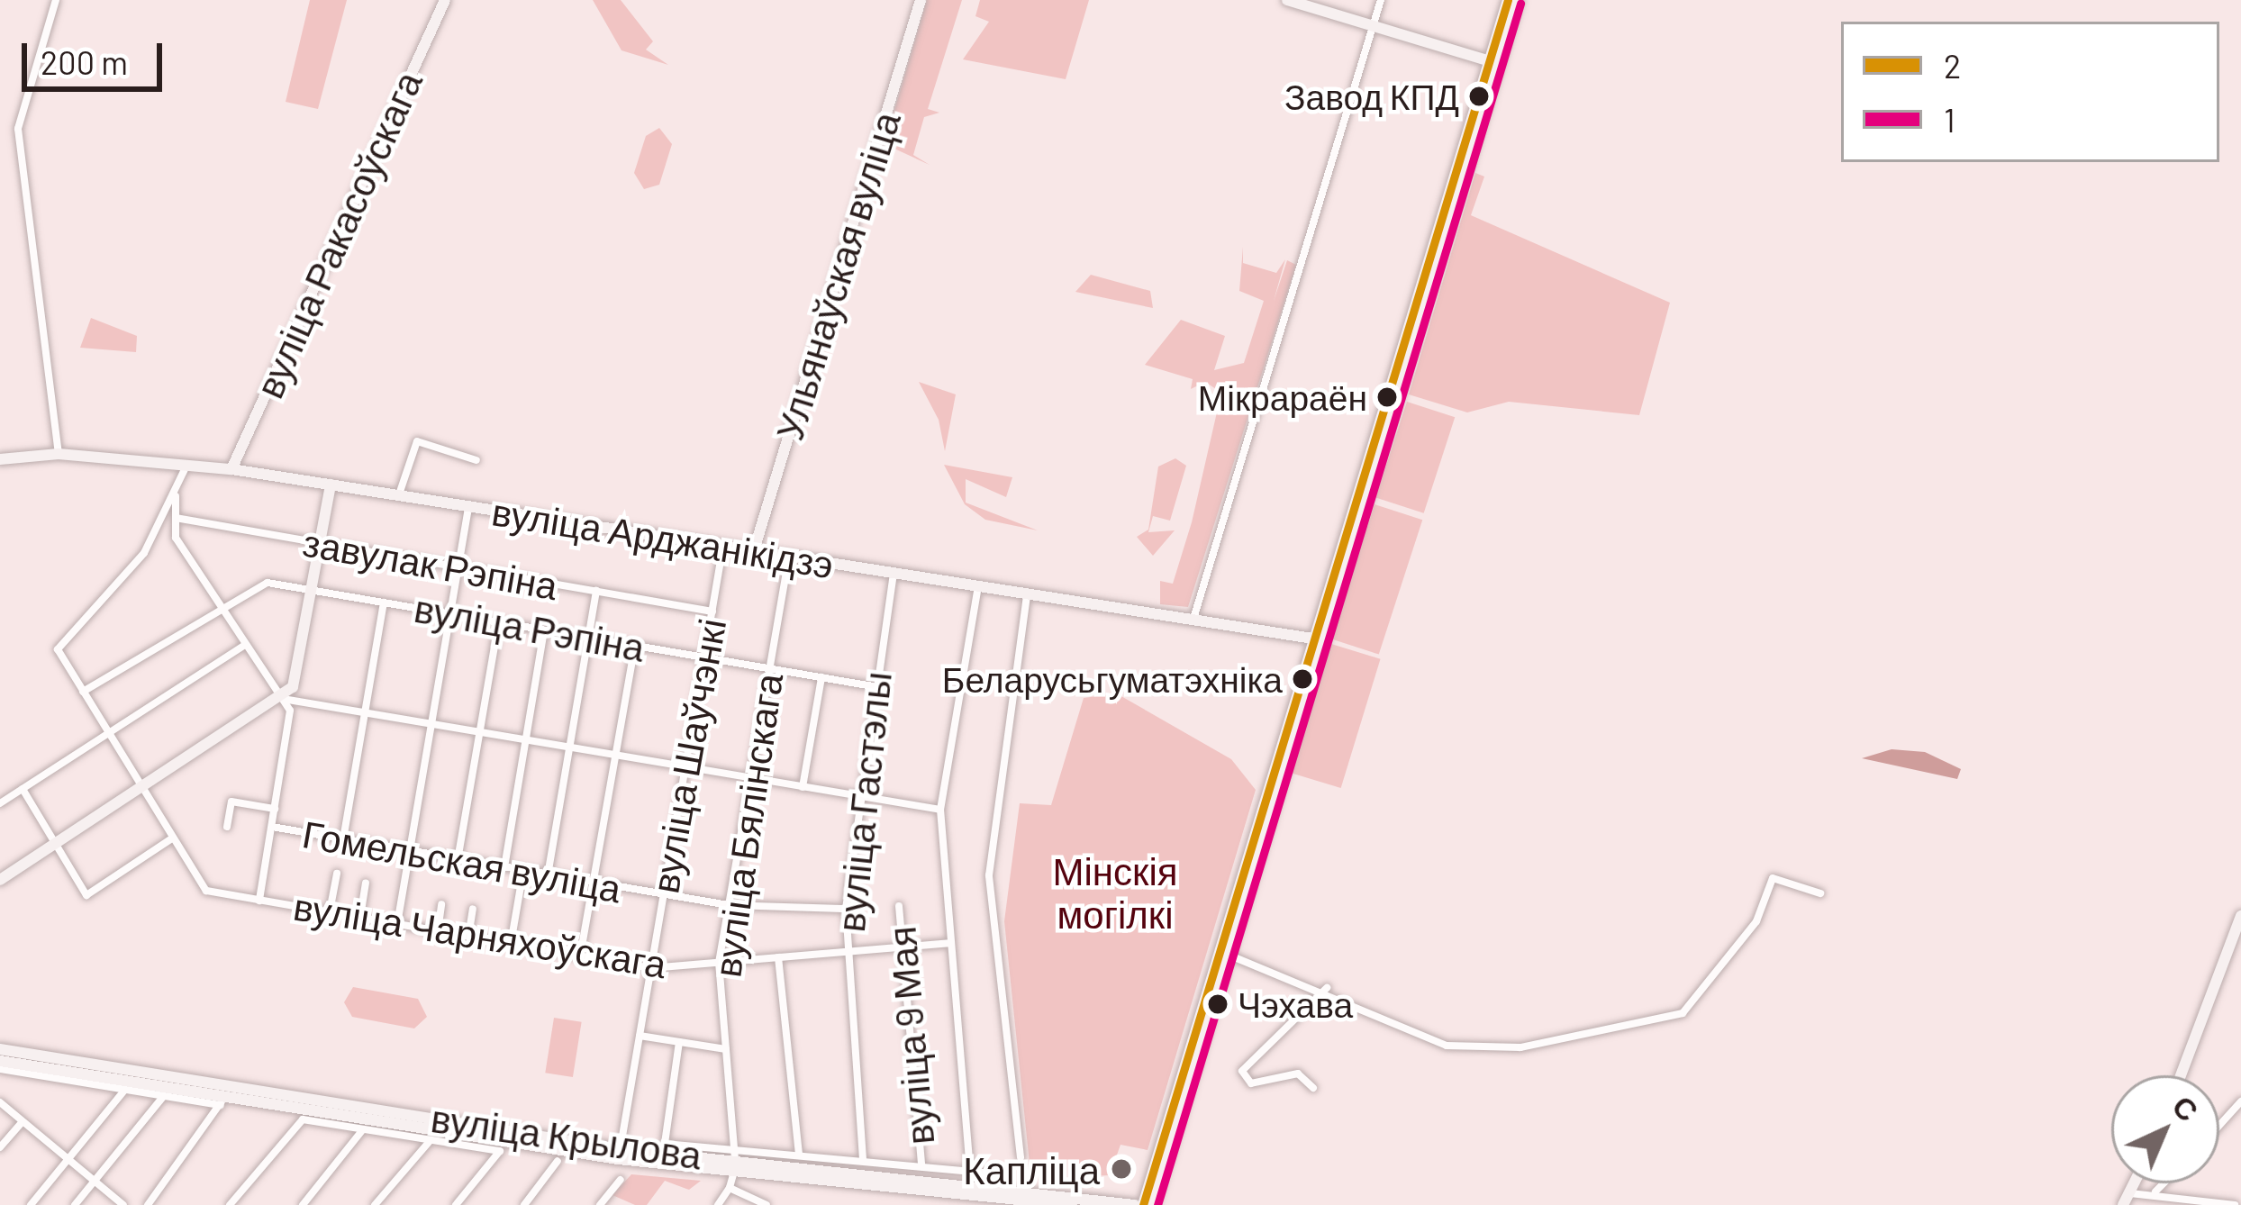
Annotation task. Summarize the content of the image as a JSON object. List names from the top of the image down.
{
  "streets": {
    "main road": [
      "вуліца Ракасоўскага",
      "Ульянаўская вуліца",
      "вуліца Арджанікідзэ",
      "вуліца Крылова"
    ],
    "street": [
      "завулак Рэпіна",
      "вуліца Рэпіна",
      "вуліца Шаўчэнкі",
      "вуліца Гастэлы",
      "вуліца Бялінскага",
      "Гомельская вуліца",
      "вуліца Чарняхоўскага",
      "вуліца 9 Мая"
    ]
  },
  "crossings": [
    ["вуліца Ракасоўскага", "вуліца Арджанікідзэ"],
    ["Ульянаўская вуліца", "вуліца Арджанікідзэ"],
    ["вуліца Арджанікідзэ", "вуліца Шаўчэнкі"],
    ["вуліца Арджанікідзэ", "вуліца Гастэлы"],
    ["вуліца Арджанікідзэ", "вуліца Бялінскага"],
    ["завулак Рэпіна", "вуліца Шаўчэнкі"],
    ["вуліца Рэпіна", "вуліца Шаўчэнкі"],
    ["вуліца Рэпіна", "вуліца Гастэлы"],
    ["вуліца Рэпіна", "вуліца Бялінскага"],
    ["вуліца Шаўчэнкі", "Гомельская вуліца"],
    ["вуліца Шаўчэнкі", "вуліца Чарняхоўскага"],
    ["вуліца Шаўчэнкі", "вуліца Крылова"],
    ["вуліца Гастэлы", "Гомельская вуліца"],
    ["вуліца Гастэлы", "вуліца Чарняхоўскага"],
    ["вуліца Бялінскага", "Гомельская вуліца"],
    ["вуліца Бялінскага", "вуліца Чарняхоўскага"],
    ["вуліца Бялінскага", "вуліца Крылова"],
    ["вуліца Чарняхоўскага", "вуліца 9 Мая"]
  ],
  "parks": ["Мінскія могілкі"],
  "places": [
    "Завод КПД",
    "Мікрараён",
    "Беларусьгуматэхніка",
    "Чэхава",
    "Капліца"
  ],
  "lines": ["transit line 2", "transit line 1"],
  "legend": ["2", "1"],
  "scale_bar": "200 m",
  "north": "top right"
}
